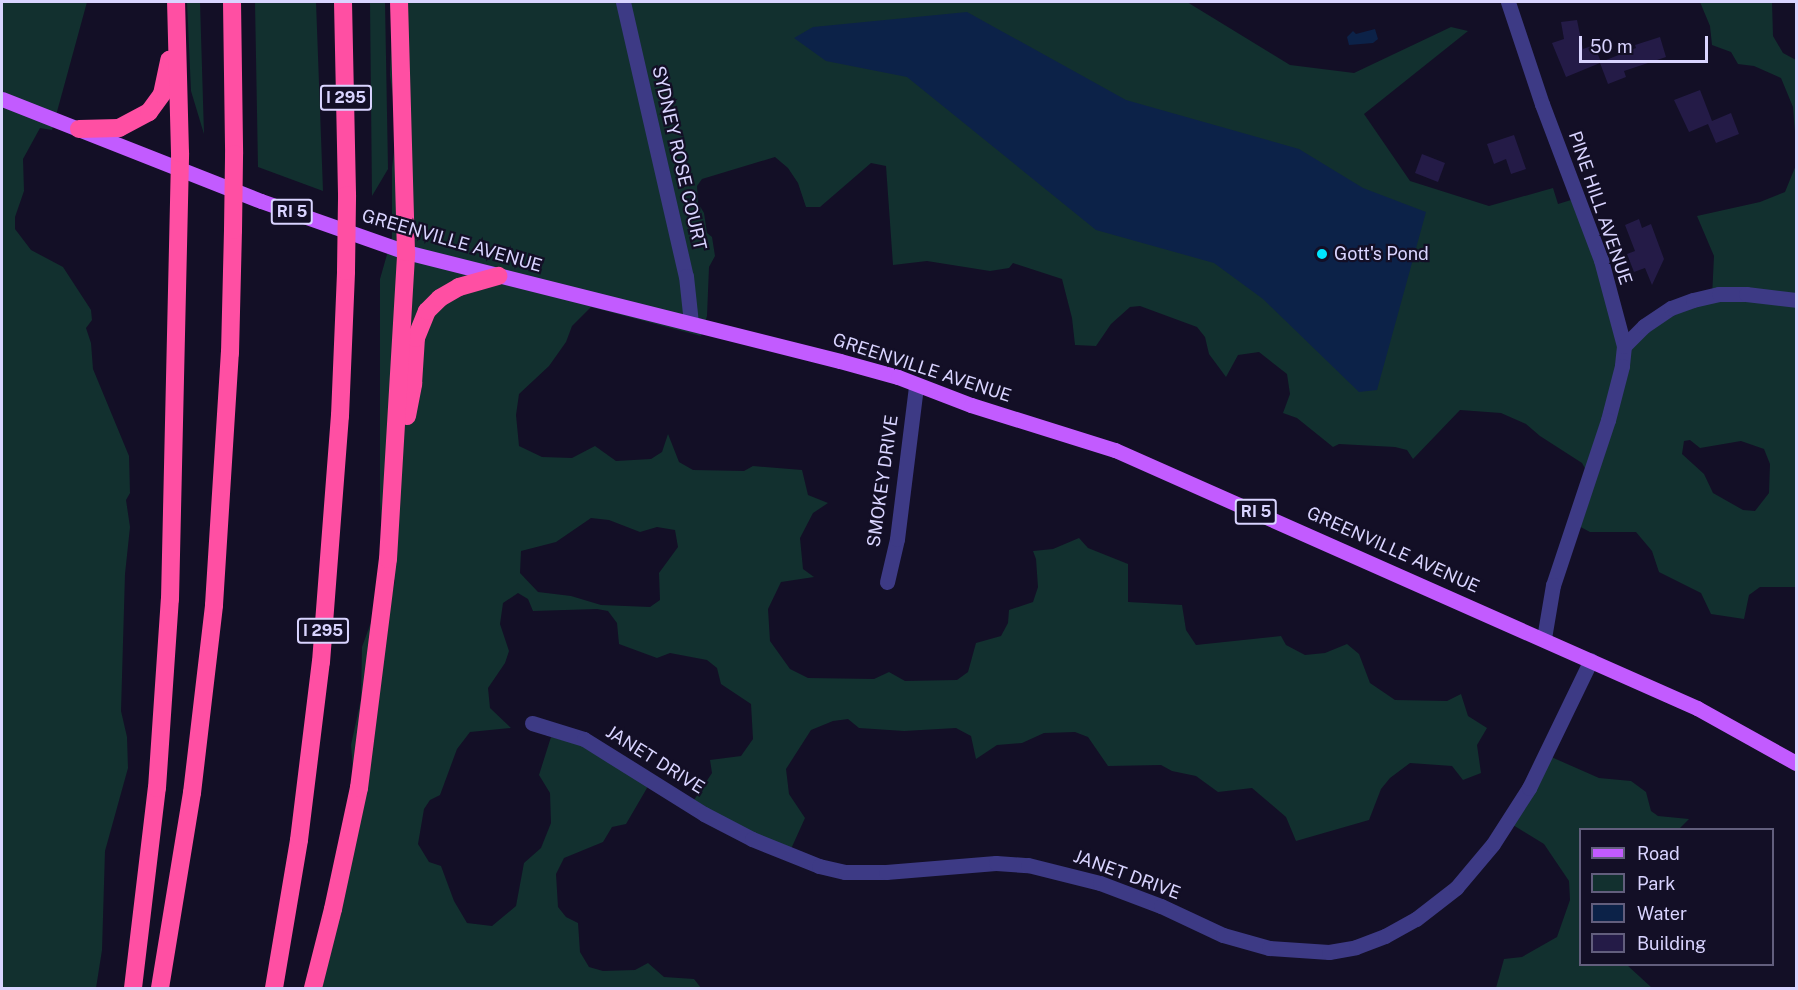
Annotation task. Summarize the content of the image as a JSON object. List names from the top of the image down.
{
  "streets": {
    "highway": ["I 295"],
    "main road": ["RI 5", "GREENVILLE AVENUE"],
    "street": [
      "SYDNEY ROSE COURT",
      "PINE HILL AVENUE",
      "SMOKEY DRIVE",
      "JANET DRIVE"
    ]
  },
  "crossings": [
    ["SYDNEY ROSE COURT", "GREENVILLE AVENUE"],
    ["PINE HILL AVENUE", "GREENVILLE AVENUE"],
    ["GREENVILLE AVENUE", "SMOKEY DRIVE"],
    ["GREENVILLE AVENUE", "JANET DRIVE"]
  ],
  "places": ["Gott's Pond"],
  "legend": [
    "Road",
    "Park",
    "Water",
    "Building"
  ],
  "scale_bar": "50 m"
}
